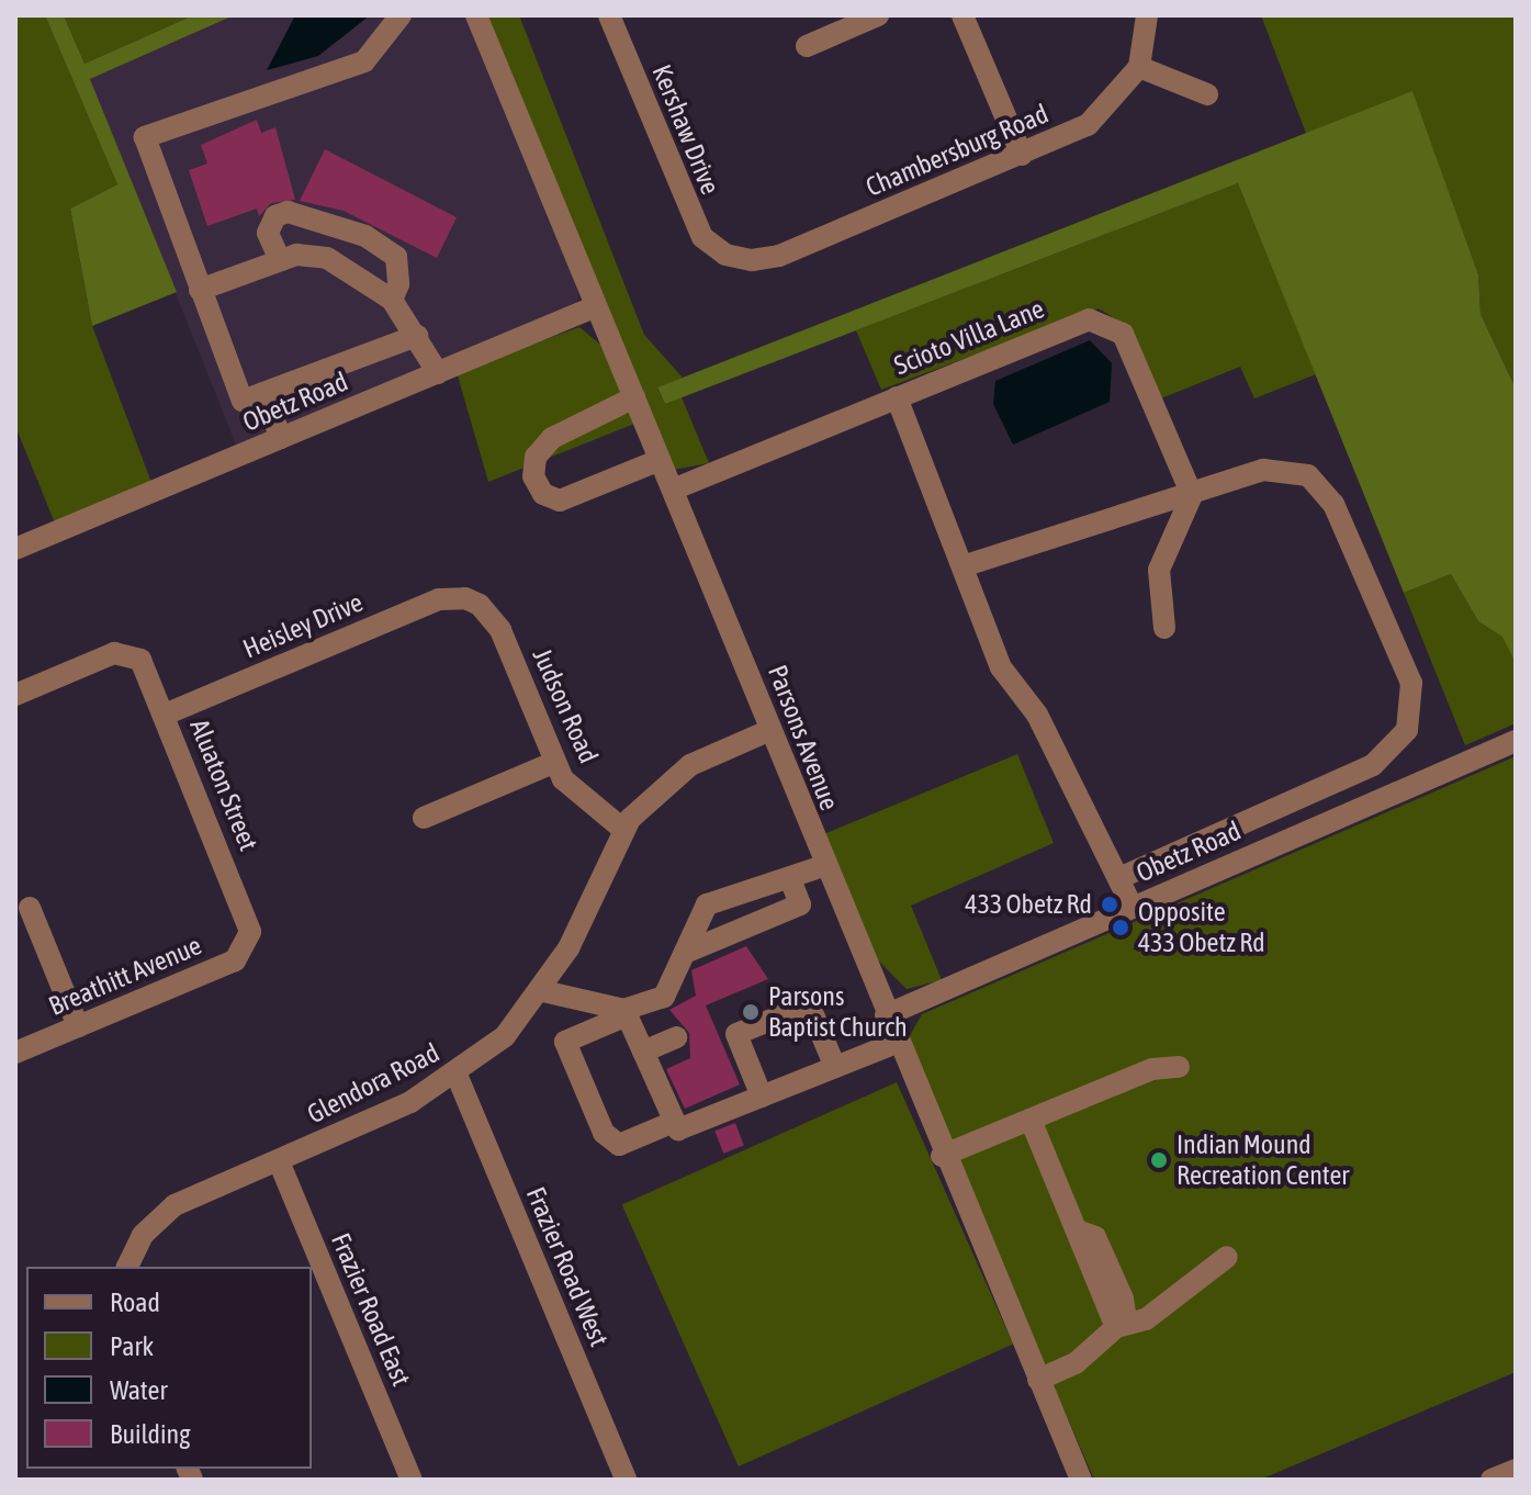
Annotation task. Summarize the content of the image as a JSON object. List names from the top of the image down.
{
  "streets": {
    "street": [
      "Kershaw Drive",
      "Chambersburg Road",
      "Scioto Villa Lane",
      "Obetz Road",
      "Heisley Drive",
      "Judson Road",
      "Parsons Avenue",
      "Aluaton Street",
      "Breathitt Avenue",
      "Glendora Road",
      "Frazier Road West",
      "Frazier Road East"
    ]
  },
  "crossings": [
    ["Kershaw Drive", "Chambersburg Road"],
    ["Scioto Villa Lane", "Parsons Avenue"],
    ["Obetz Road", "Parsons Avenue"],
    ["Heisley Drive", "Judson Road"],
    ["Heisley Drive", "Aluaton Street"],
    ["Judson Road", "Glendora Road"],
    ["Parsons Avenue", "Glendora Road"],
    ["Aluaton Street", "Breathitt Avenue"],
    ["Glendora Road", "Frazier Road West"],
    ["Glendora Road", "Frazier Road East"]
  ],
  "places": [
    "433 Obetz Rd",
    "Opposite 433 Obetz Rd",
    "Parsons Baptist Church",
    "Indian Mound Recreation Center"
  ],
  "legend": [
    "Road",
    "Park",
    "Water",
    "Building"
  ]
}
